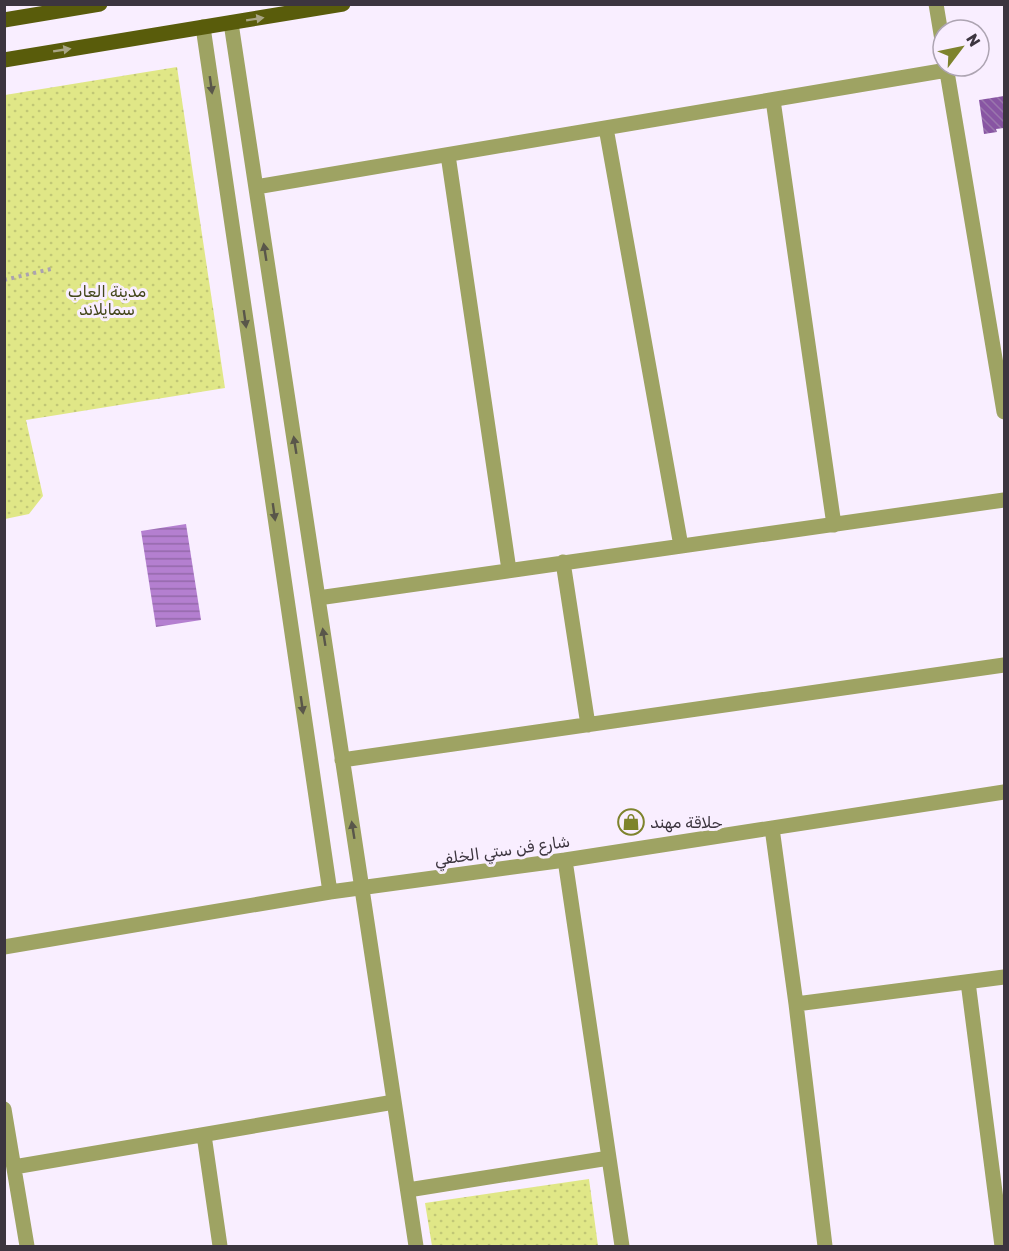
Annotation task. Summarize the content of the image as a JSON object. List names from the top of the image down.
{
  "streets": {
    "street": ["شارع فن ستي الخلفي"]
  },
  "parks": ["مدينة العاب سمايلاند"],
  "places": {
    "shop": ["حلاقة مهند"]
  },
  "north": "top right"
}
